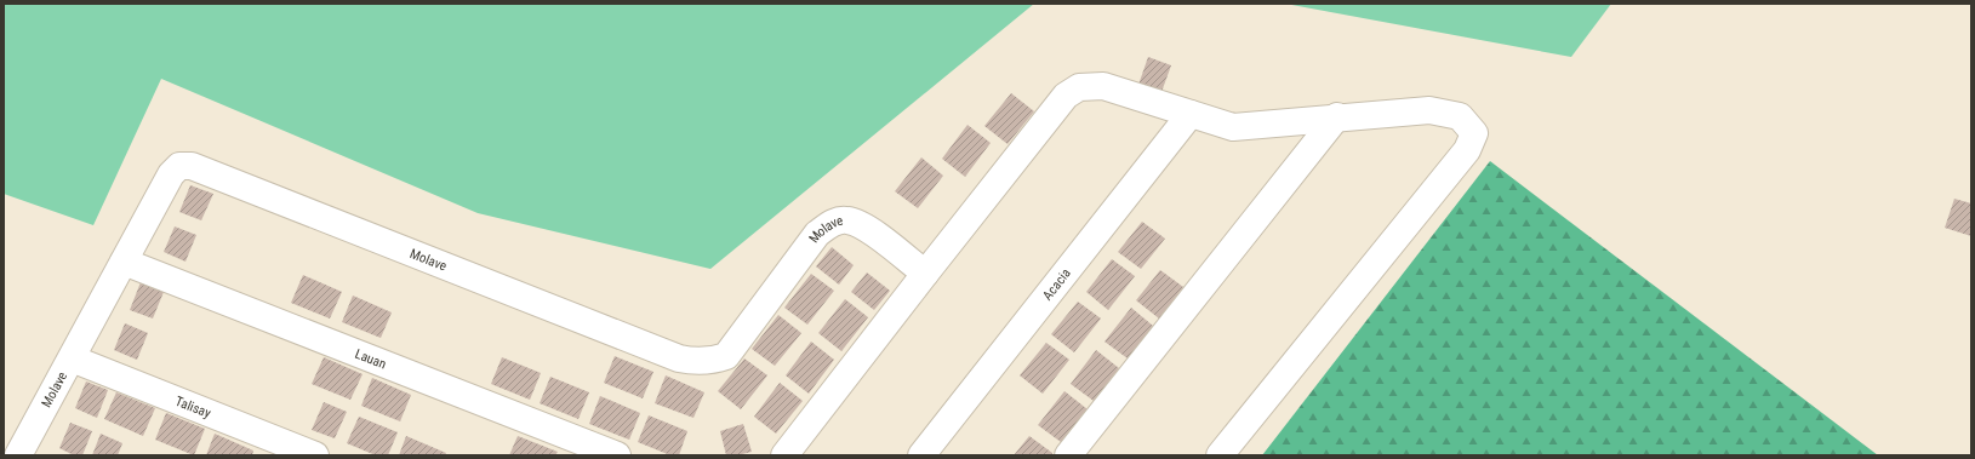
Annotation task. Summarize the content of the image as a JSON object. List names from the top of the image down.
{
  "streets": {
    "street": [
      "Molave",
      "Acacia",
      "Lauan",
      "Talisay"
    ]
  },
  "crossings": [
    ["Molave", "Lauan"],
    ["Molave", "Talisay"]
  ]
}
